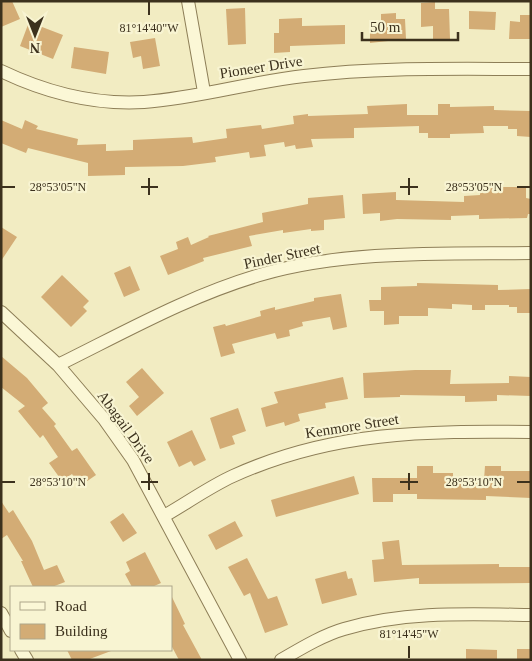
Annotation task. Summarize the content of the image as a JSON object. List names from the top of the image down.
{
  "streets": {
    "street": [
      "Pioneer Drive",
      "Pinder Street",
      "Kenmore Street",
      "Abagail Drive"
    ]
  },
  "crossings": [
    ["Pinder Street", "Abagail Drive"],
    ["Kenmore Street", "Abagail Drive"]
  ],
  "legend": ["Road", "Building"],
  "scale_bar": "50 m",
  "north": "bottom",
  "coordinates": [
    "81°14'40\"W",
    "28°53'05\"N",
    "28°53'10\"N",
    "81°14'45\"W"
  ]
}
